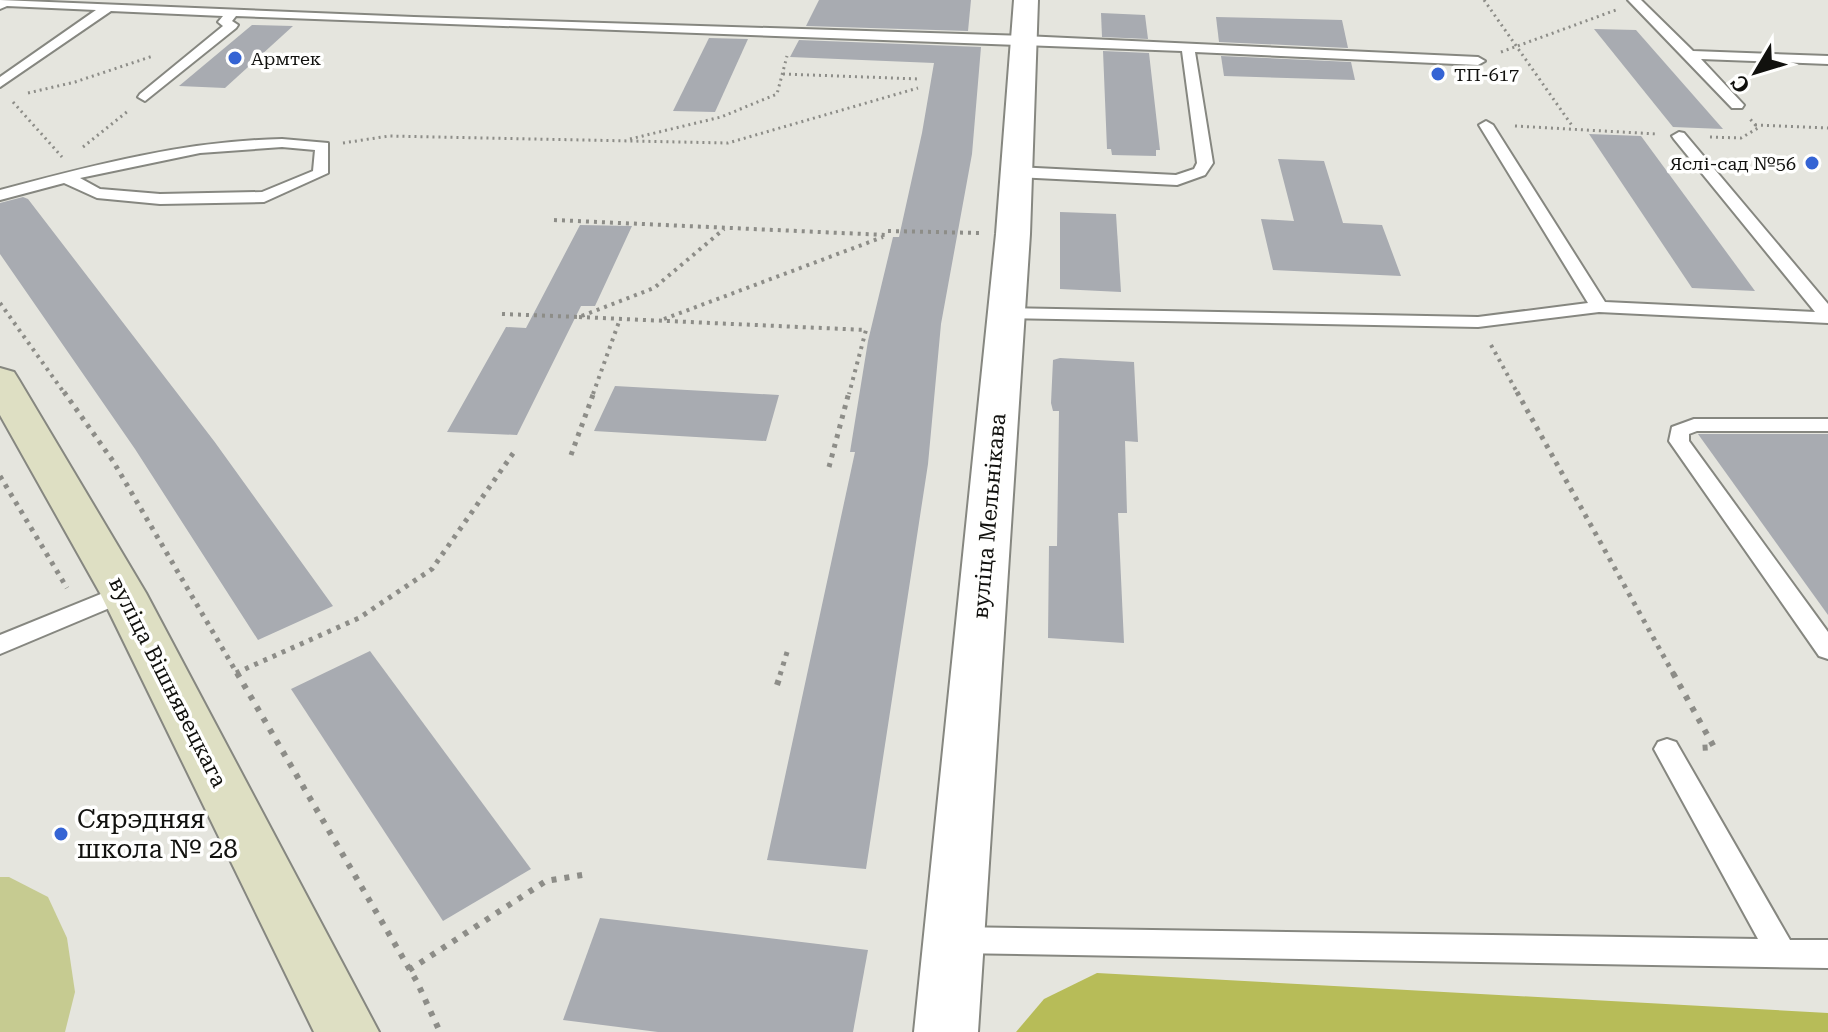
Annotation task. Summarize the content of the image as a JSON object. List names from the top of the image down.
{
  "streets": {
    "main road": ["вуліца Вішнявецкага"],
    "street": ["вуліца Мельнікава"]
  },
  "places": [
    "Армтек",
    "ТП-617",
    "Яслі-сад №56",
    "Сярэдняя школа № 28"
  ],
  "north": "bottom left"
}
